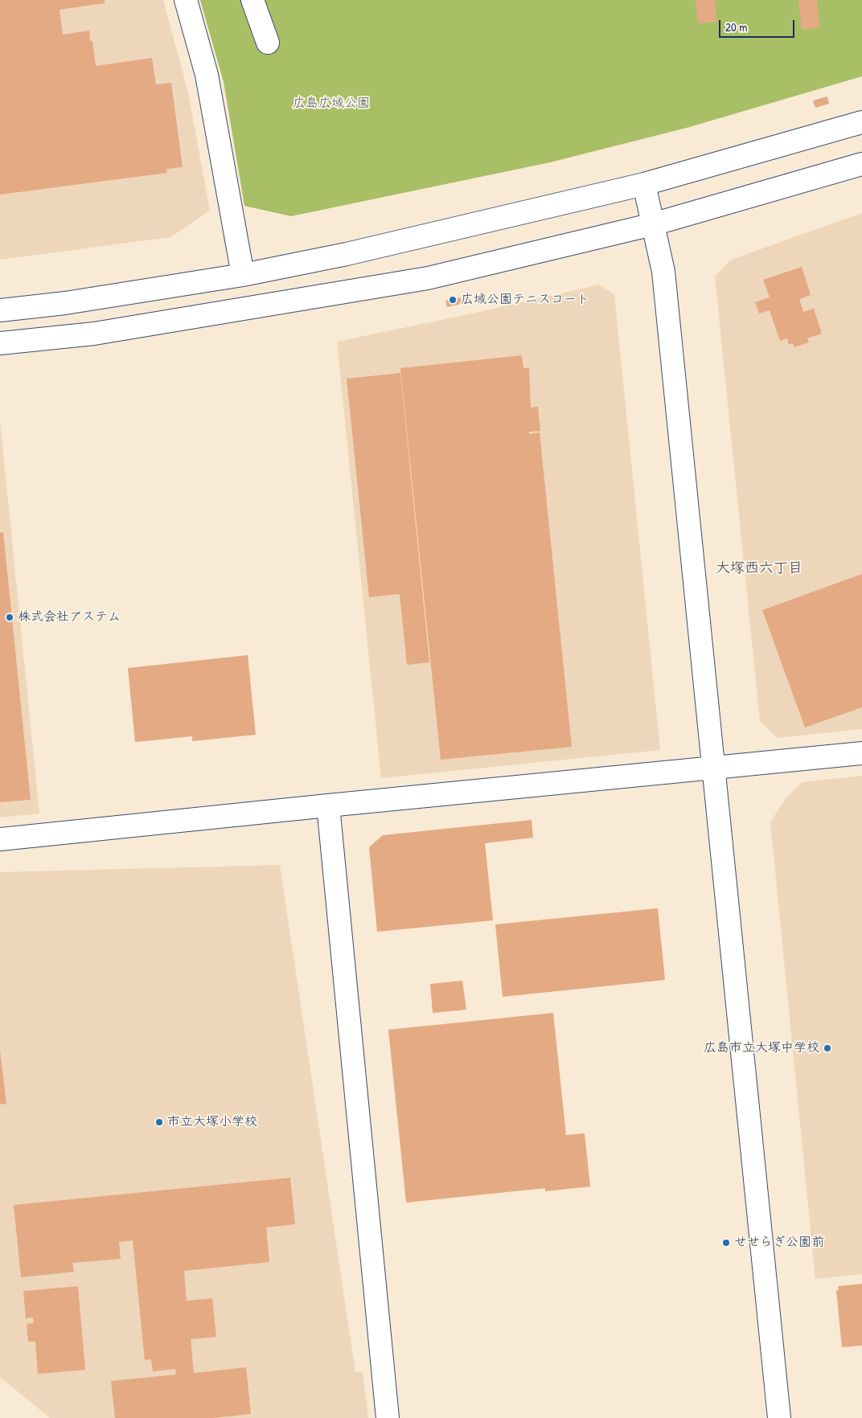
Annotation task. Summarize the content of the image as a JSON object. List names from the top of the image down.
{
  "districts": ["大塚西六丁目"],
  "parks": ["広島広域公園"],
  "places": [
    "広域公園テニスコート",
    "株式会社アステム",
    "広島市立大塚中学校",
    "市立大塚小学校",
    "せせらぎ公園前"
  ],
  "scale_bar": "20 m"
}
